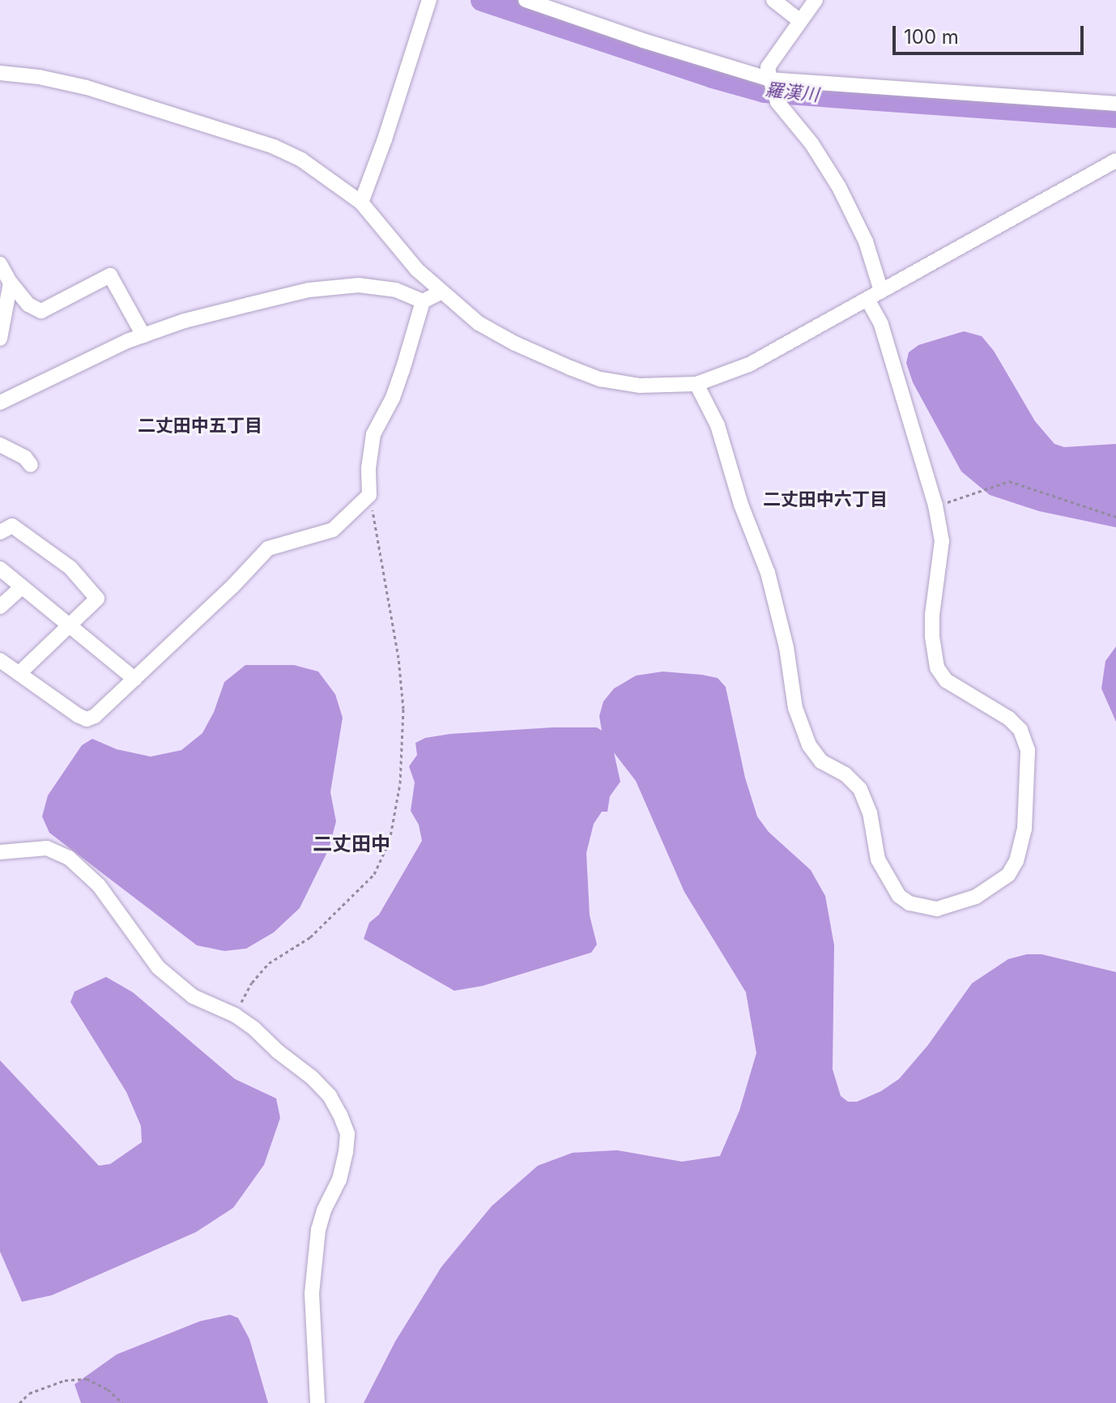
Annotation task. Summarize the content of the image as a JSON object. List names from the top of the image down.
{
  "districts": ["二丈田中五丁目", "二丈田中六丁目", "二丈田中"],
  "water": ["羅漢川"],
  "scale_bar": "100 m"
}
